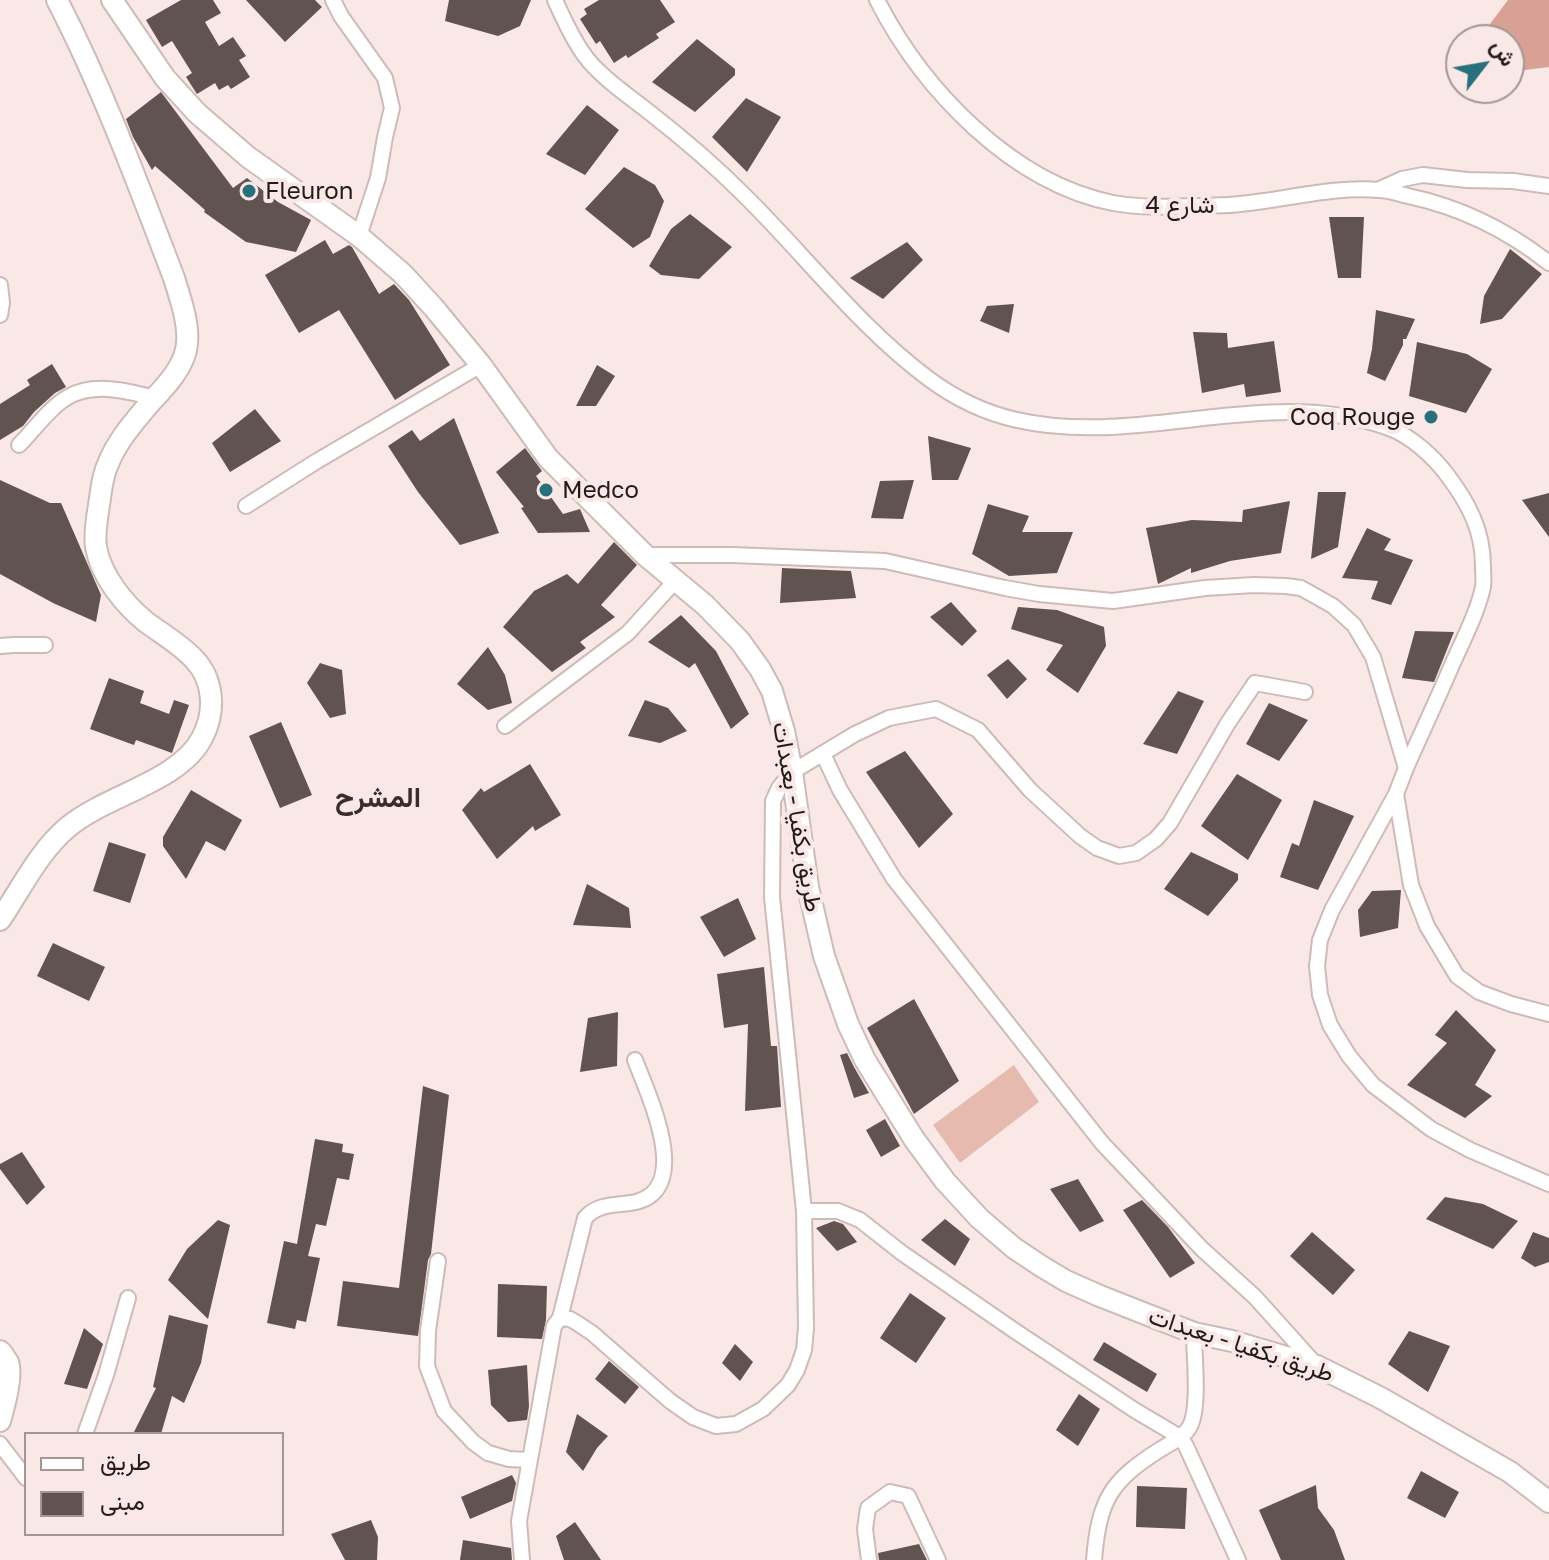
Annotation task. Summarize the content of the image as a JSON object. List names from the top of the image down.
{
  "streets": {
    "main road": ["طريق بكفيا - بعبدات"],
    "street": ["شارع 4"]
  },
  "districts": ["المشرح"],
  "places": ["Fleuron", "Coq Rouge", "Medco"],
  "legend": ["طريق", "مبنى"],
  "north": "top right"
}
